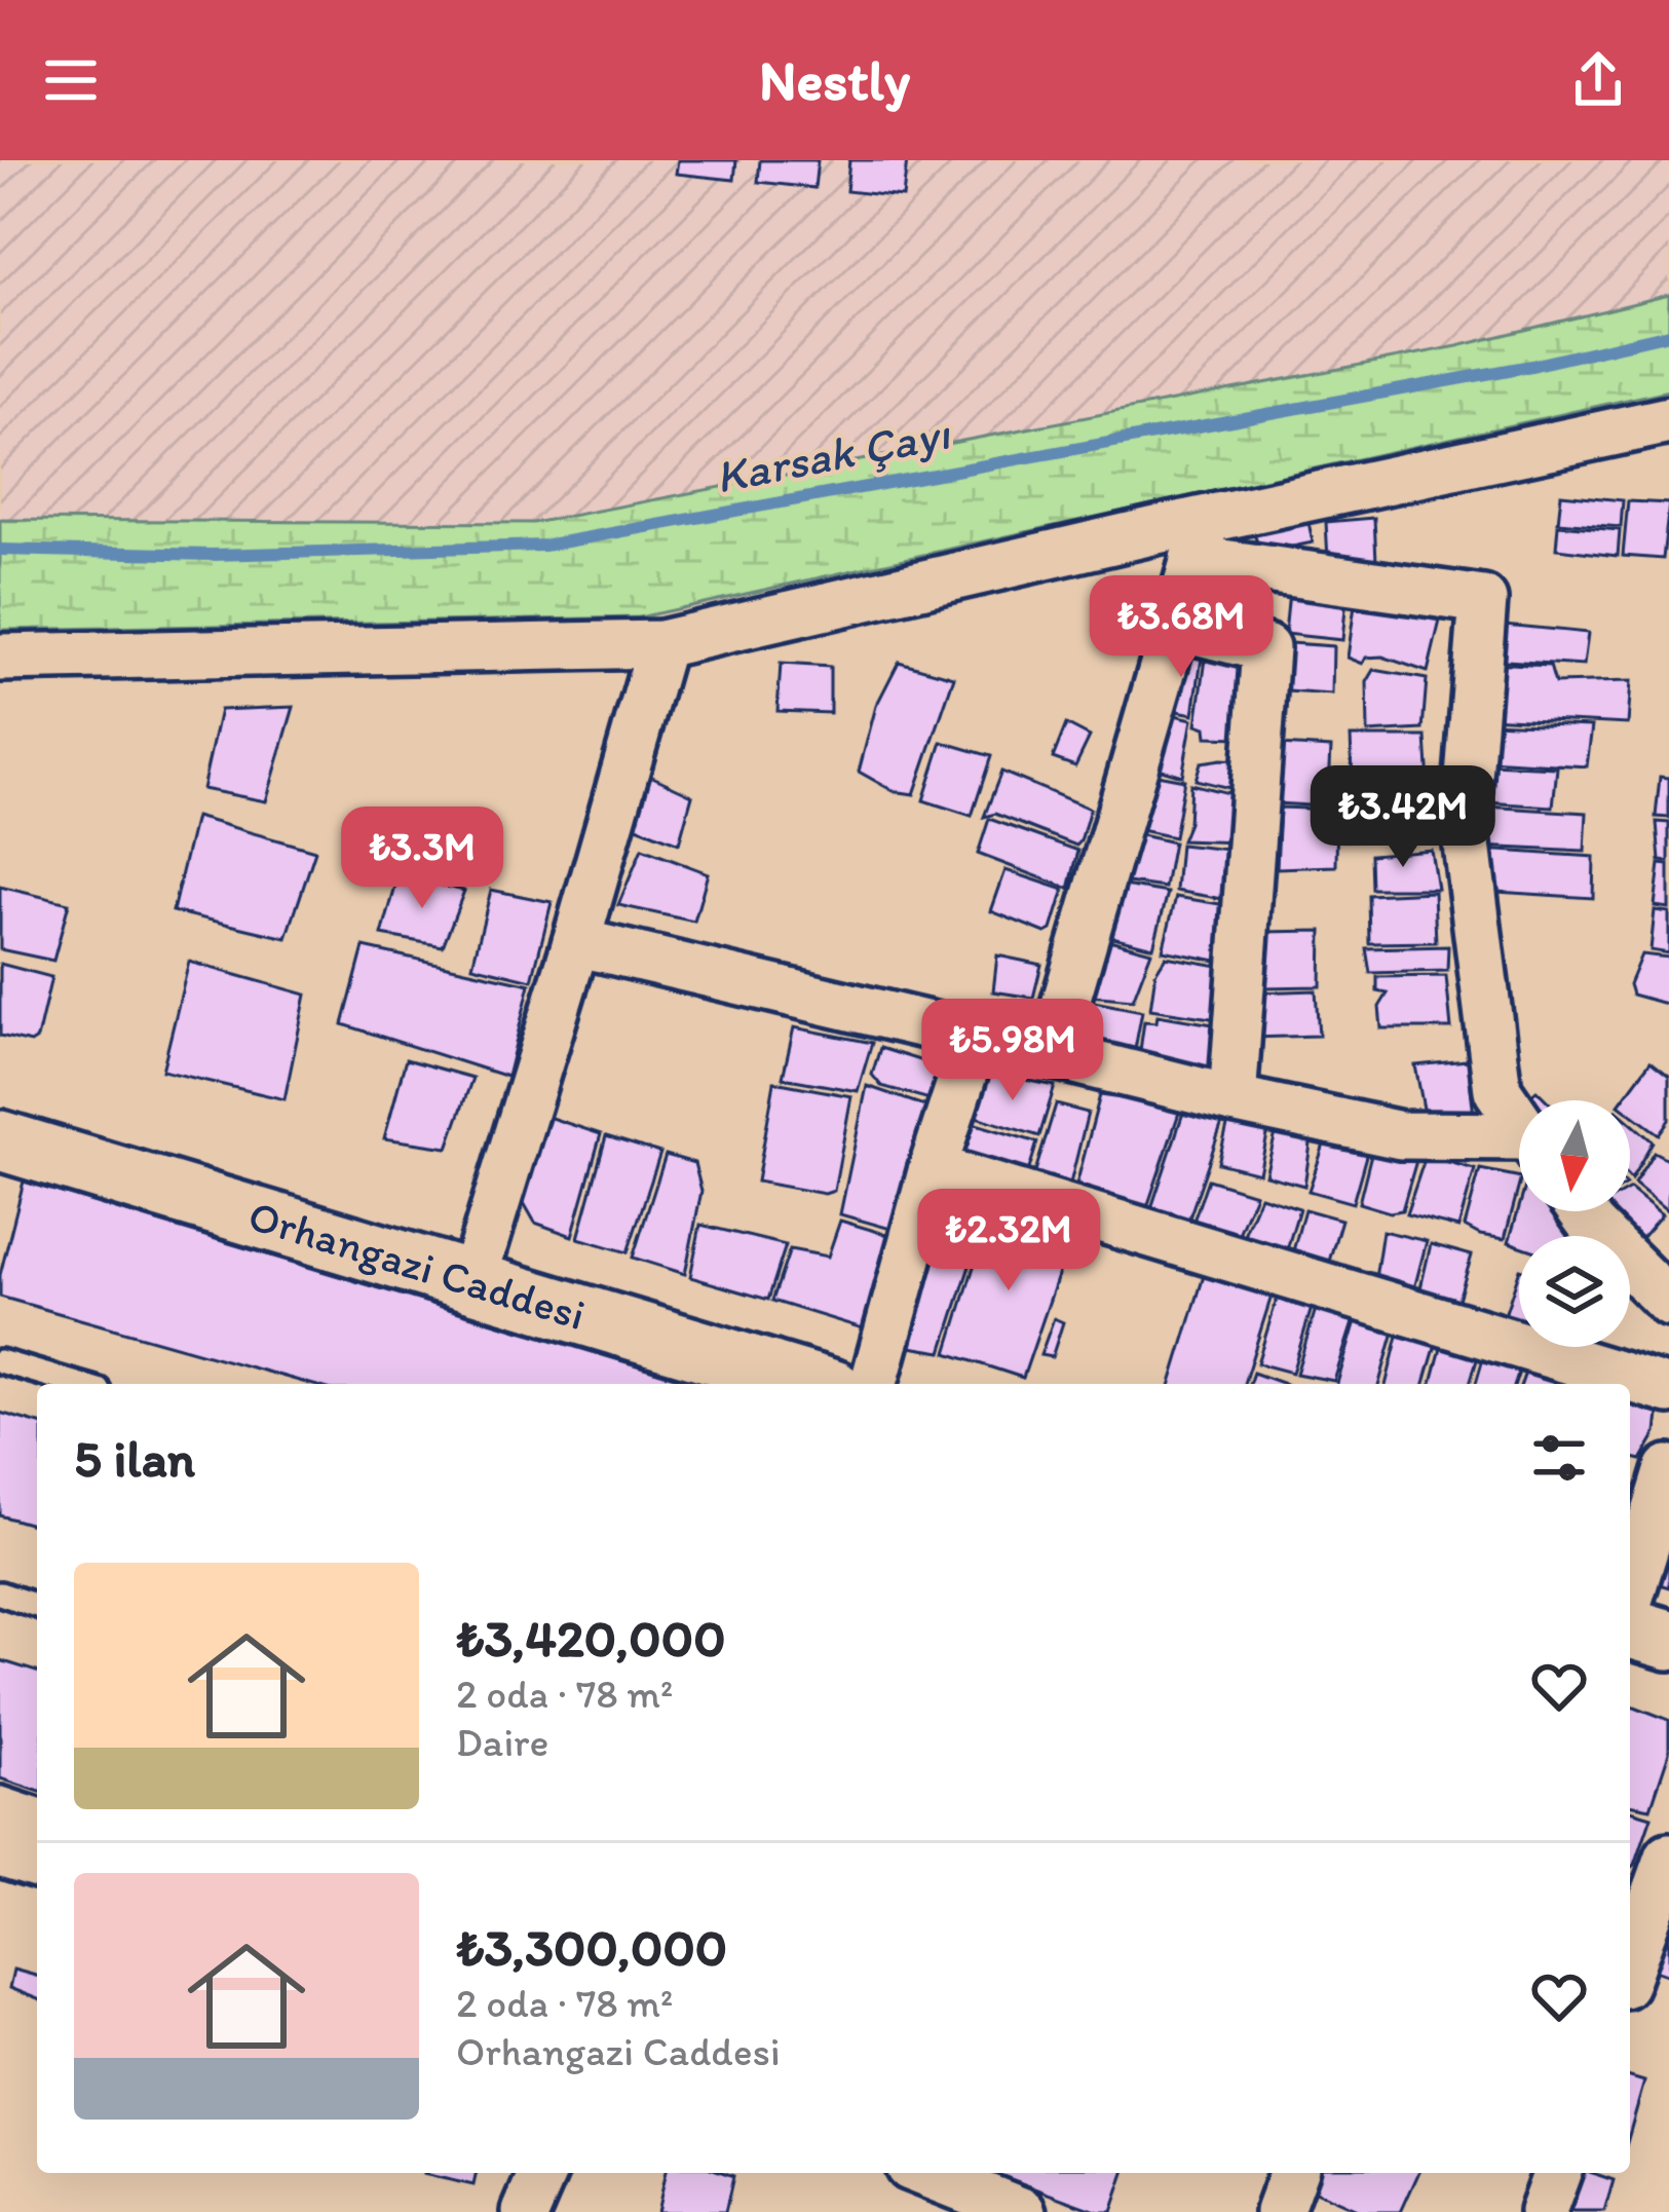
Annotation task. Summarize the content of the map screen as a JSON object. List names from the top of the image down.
{
  "streets": {
    "street": ["Orhangazi Caddesi"]
  },
  "water": ["Karsak Çayı"],
  "north": "bottom",
  "page": {
    "header": "Nestly",
    "price": [
      "₺3.68M",
      "₺3.42M",
      "₺3.3M",
      "₺5.98M",
      "₺2.32M"
    ],
    "heading": "5 ilan",
    "list": [
      {
        "name": "₺3,420,000",
        "note": "2 oda · 78 m² · Daire"
      },
      {
        "name": "₺3,300,000",
        "note": "2 oda · 78 m² · Orhangazi Caddesi"
      }
    ]
  }
}
